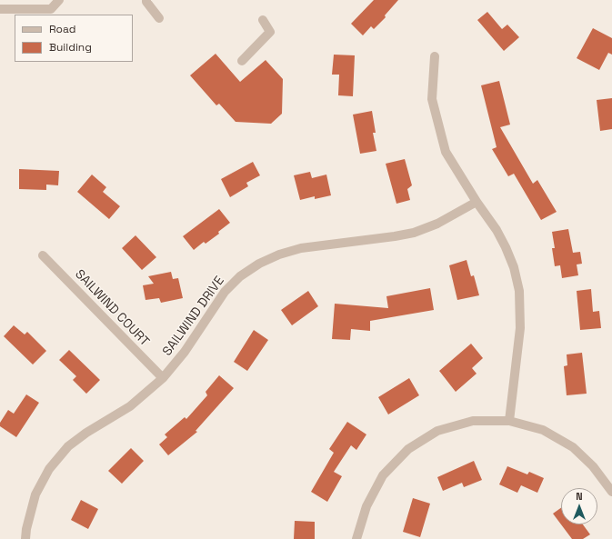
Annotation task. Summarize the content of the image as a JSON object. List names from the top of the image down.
{
  "streets": {
    "street": ["SAILWIND COURT", "SAILWIND DRIVE"]
  },
  "crossings": [
    ["SAILWIND COURT", "SAILWIND DRIVE"]
  ],
  "legend": ["Road", "Building"],
  "north": "top"
}
